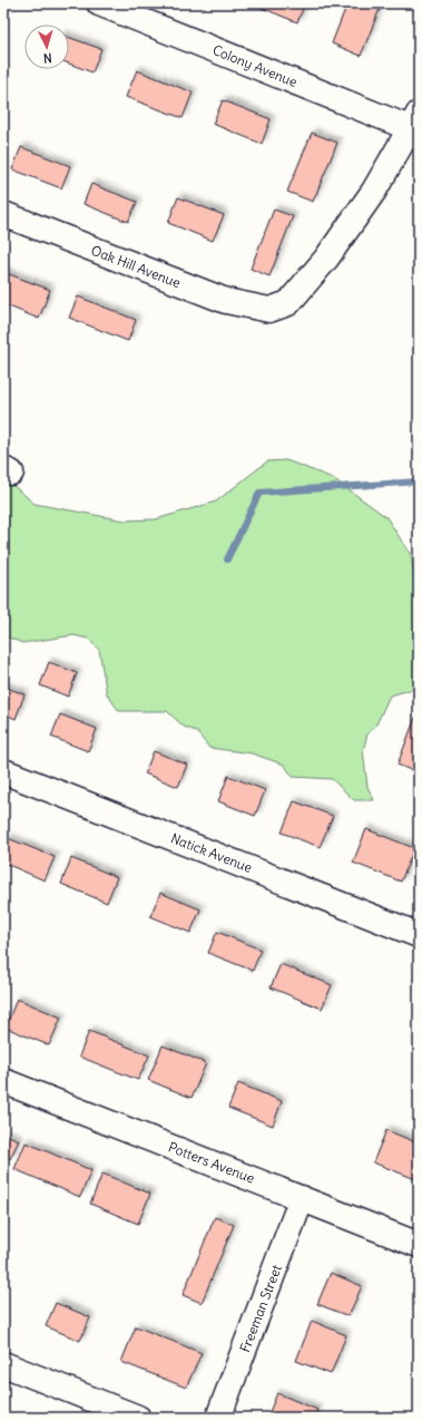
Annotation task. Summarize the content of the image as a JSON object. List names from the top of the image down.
{
  "streets": {
    "street": [
      "Colony Avenue",
      "Oak Hill Avenue",
      "Natick Avenue",
      "Potters Avenue",
      "Freeman Street"
    ]
  },
  "crossings": [
    ["Colony Avenue", "Oak Hill Avenue"],
    ["Potters Avenue", "Freeman Street"]
  ],
  "north": "bottom"
}
